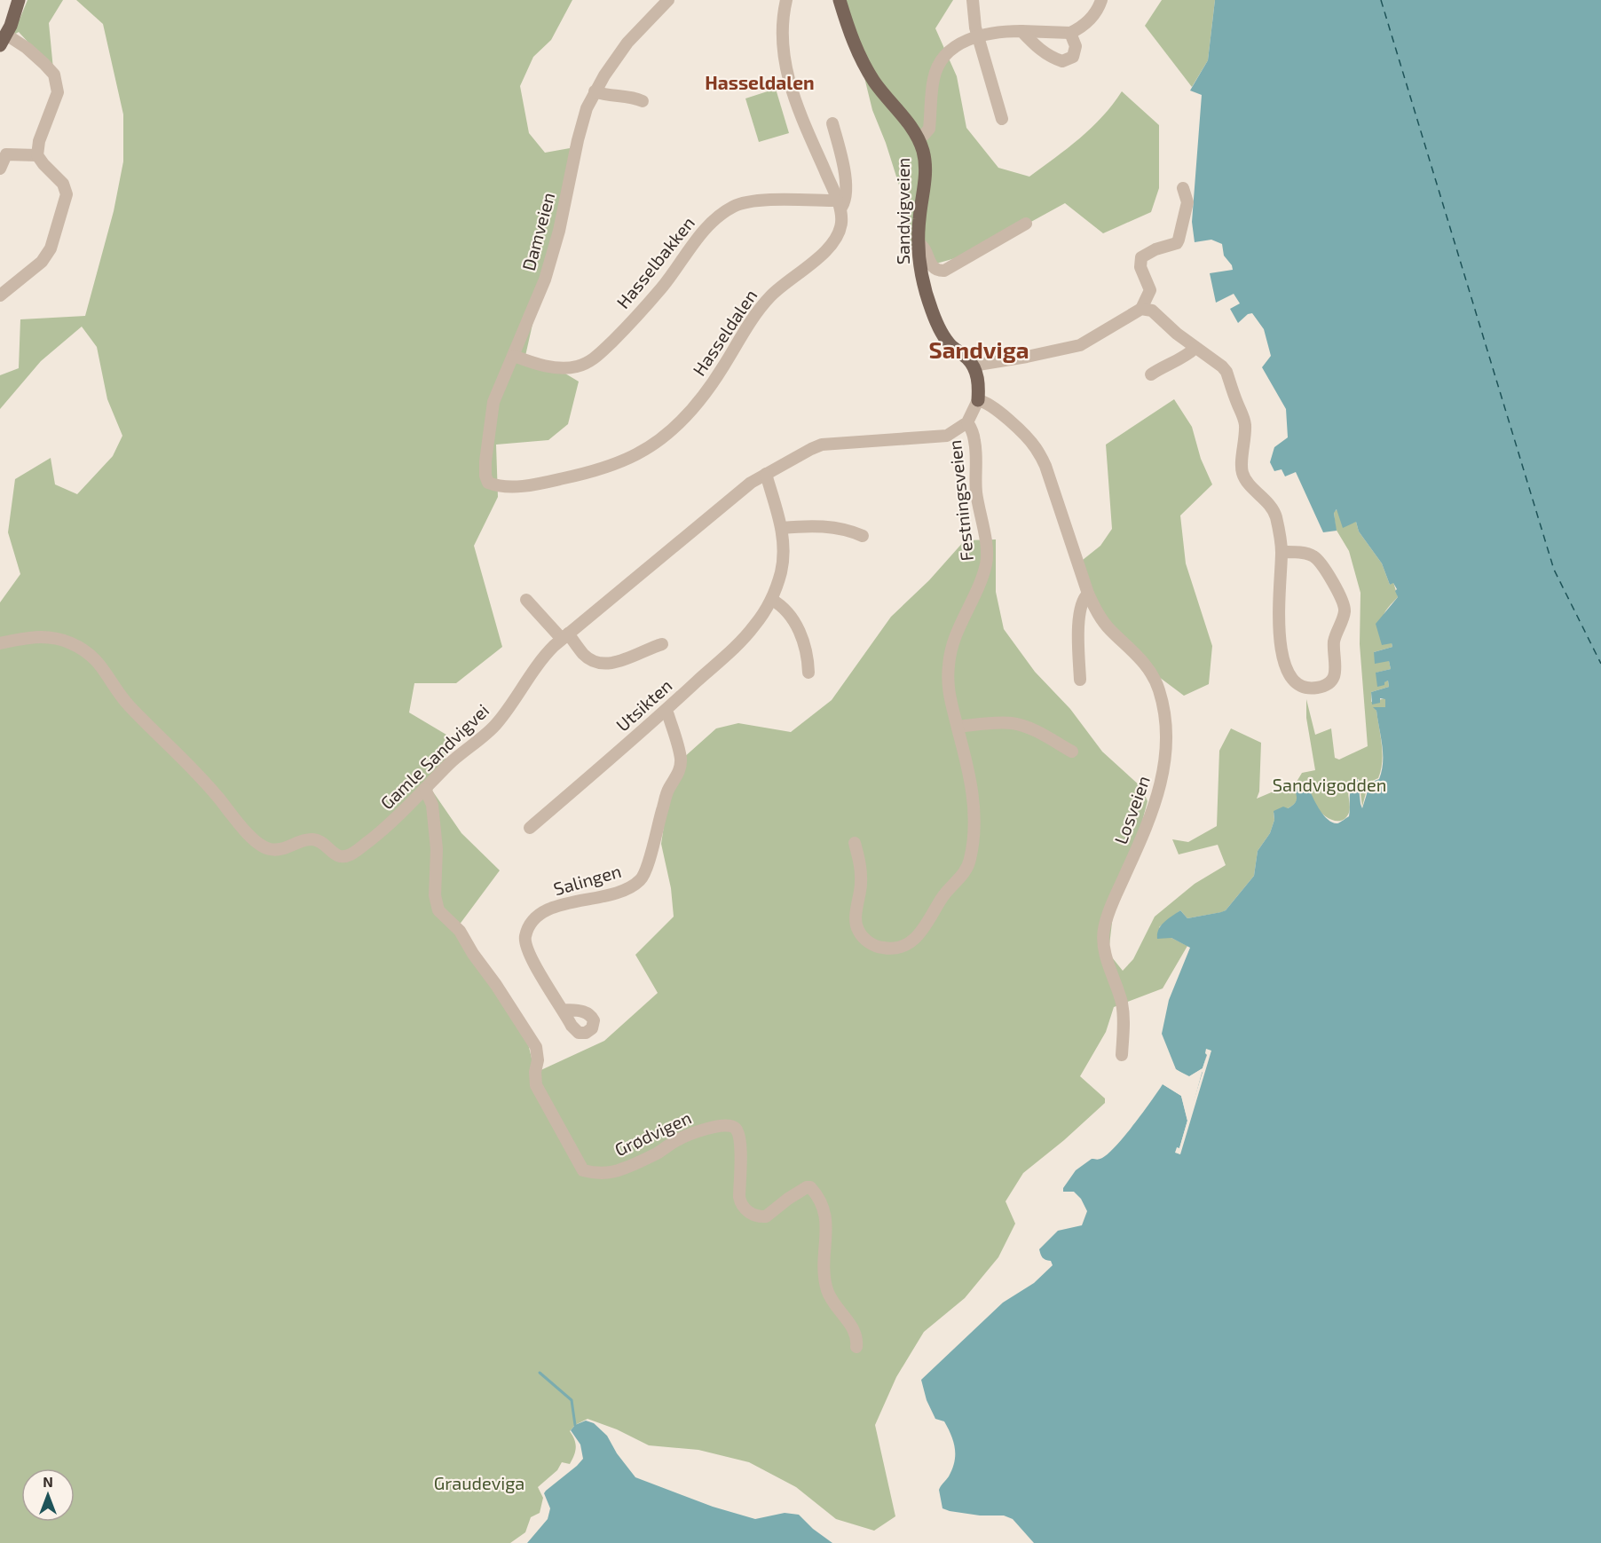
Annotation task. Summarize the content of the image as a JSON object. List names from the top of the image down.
{
  "streets": {
    "main road": ["Sandvigveien"],
    "street": [
      "Damveien",
      "Hasselbakken",
      "Hasseldalen",
      "Festningsveien",
      "Utsikten",
      "Gamle Sandvigvei",
      "Losveien",
      "Salingen",
      "Grødvigen"
    ]
  },
  "crossings": [
    ["Damveien", "Hasselbakken"],
    ["Damveien", "Hasseldalen"],
    ["Hasselbakken", "Hasseldalen"],
    ["Festningsveien", "Gamle Sandvigvei"],
    ["Utsikten", "Gamle Sandvigvei"],
    ["Utsikten", "Salingen"],
    ["Gamle Sandvigvei", "Grødvigen"]
  ],
  "districts": ["Hasseldalen", "Sandviga"],
  "parks": ["Sandvigodden", "Graudeviga"],
  "north": "top"
}
